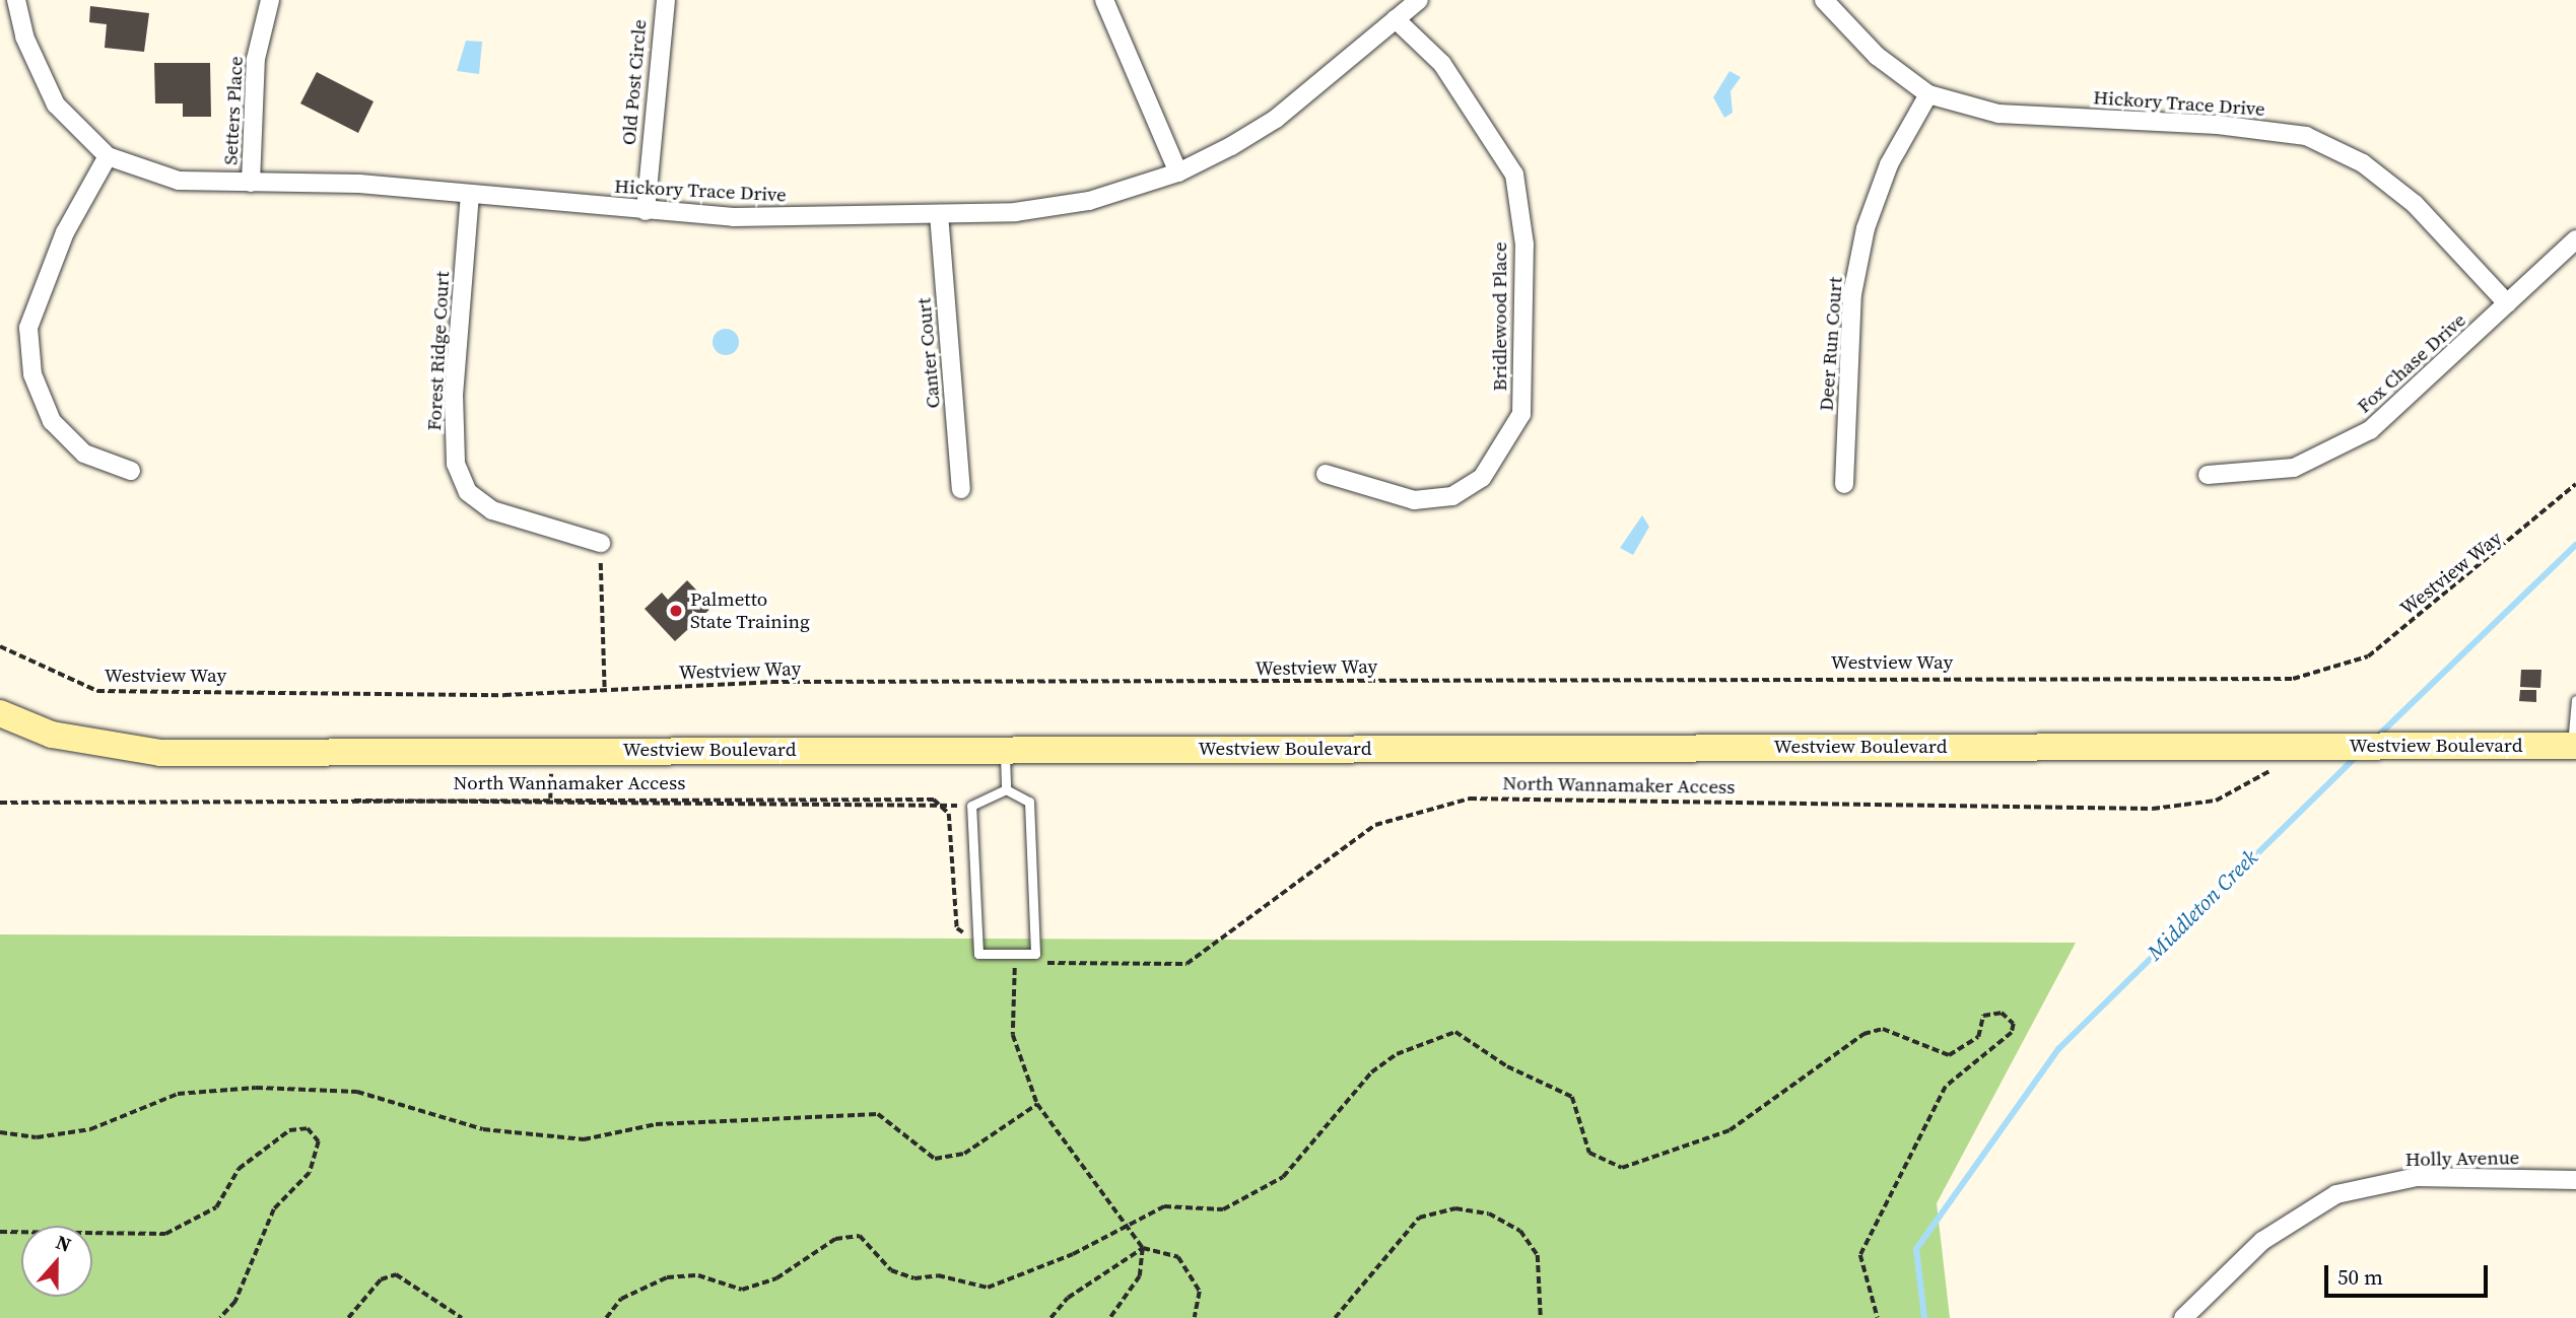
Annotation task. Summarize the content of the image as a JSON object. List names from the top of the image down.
{
  "streets": {
    "street": [
      "Old Post Circle",
      "Hickory Trace Drive",
      "Setters Place",
      "Bridlewood Place",
      "Deer Run Court",
      "Forest Ridge Court",
      "Canter Court",
      "Fox Chase Drive",
      "Westview Boulevard",
      "Holly Avenue"
    ],
    "path": ["Westview Way", "North Wannamaker Access"]
  },
  "crossings": [
    ["Old Post Circle", "Hickory Trace Drive"],
    ["Hickory Trace Drive", "Setters Place"],
    ["Hickory Trace Drive", "Bridlewood Place"],
    ["Hickory Trace Drive", "Deer Run Court"],
    ["Hickory Trace Drive", "Forest Ridge Court"],
    ["Hickory Trace Drive", "Canter Court"],
    ["Hickory Trace Drive", "Fox Chase Drive"],
    ["Westview Boulevard", "North Wannamaker Access"]
  ],
  "water": ["Middleton Creek"],
  "places": ["Palmetto State Training"],
  "scale_bar": "50 m",
  "north": "top"
}
